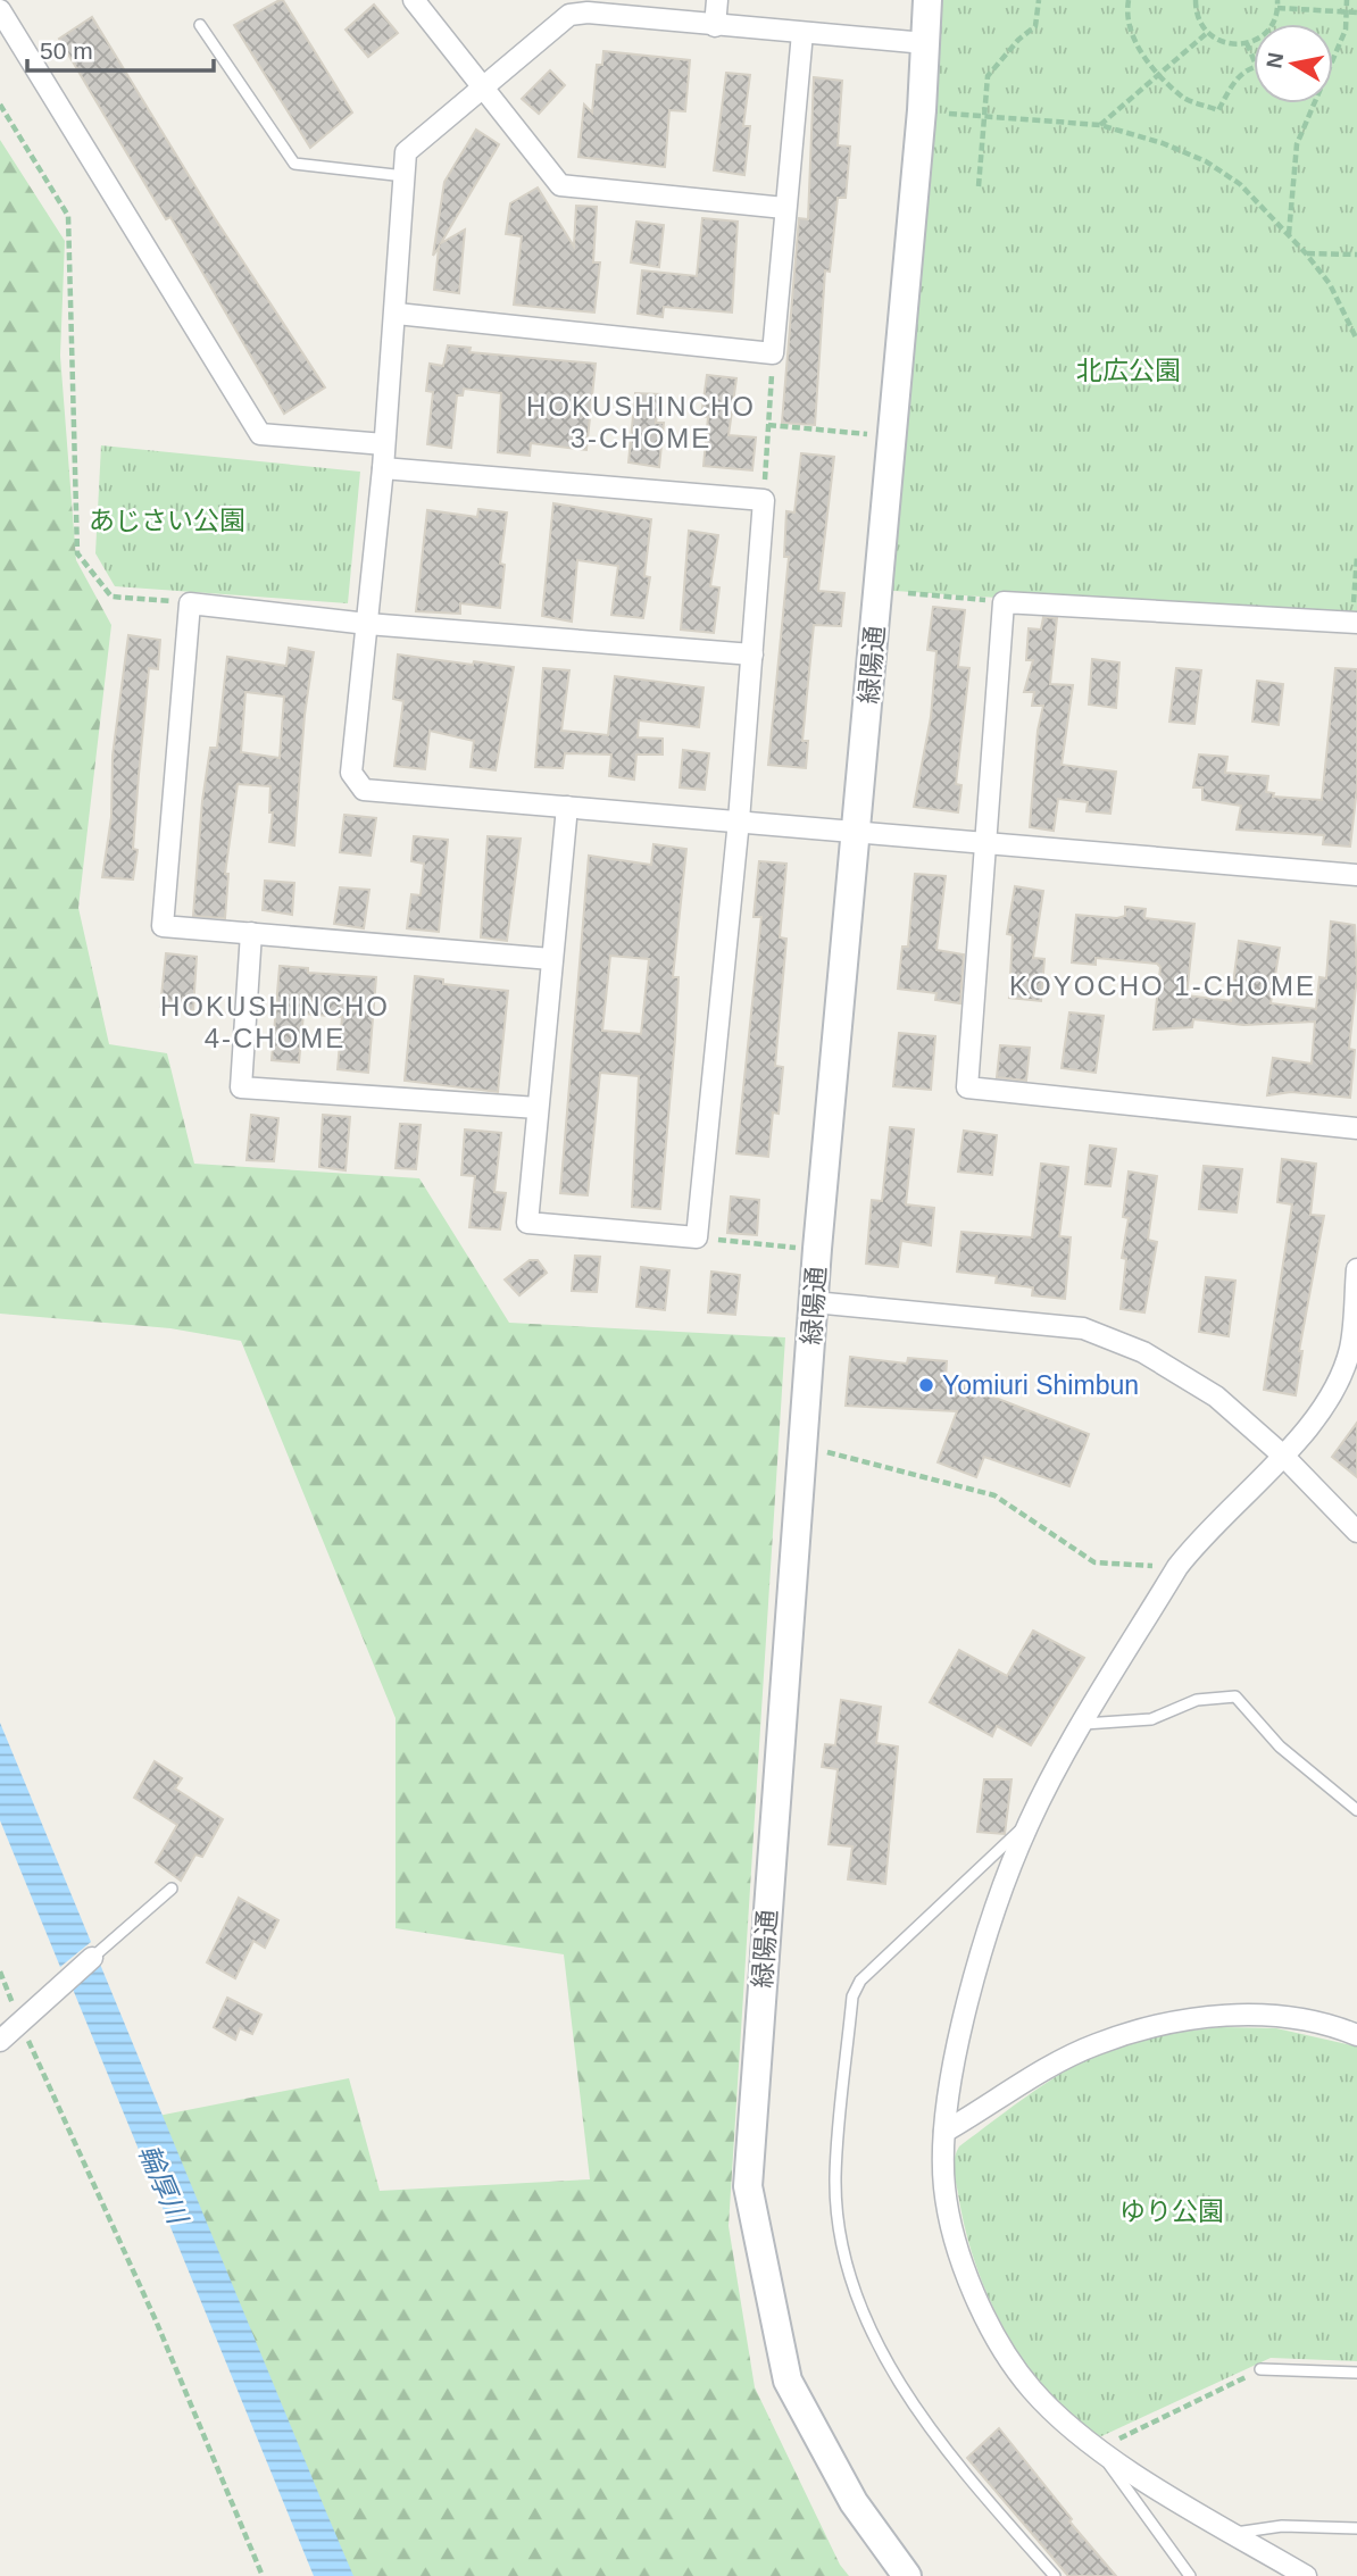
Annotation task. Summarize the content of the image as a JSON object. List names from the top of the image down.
{
  "streets": {
    "street": ["緑陽通"]
  },
  "districts": ["HOKUSHINCHO 3-CHOME", "KOYOCHO 1-CHOME", "HOKUSHINCHO 4-CHOME"],
  "water": ["輪厚川"],
  "parks": ["北広公園", "あじさい公園", "ゆり公園"],
  "places": ["Yomiuri Shimbun"],
  "scale_bar": "50 m",
  "north": "left"
}
